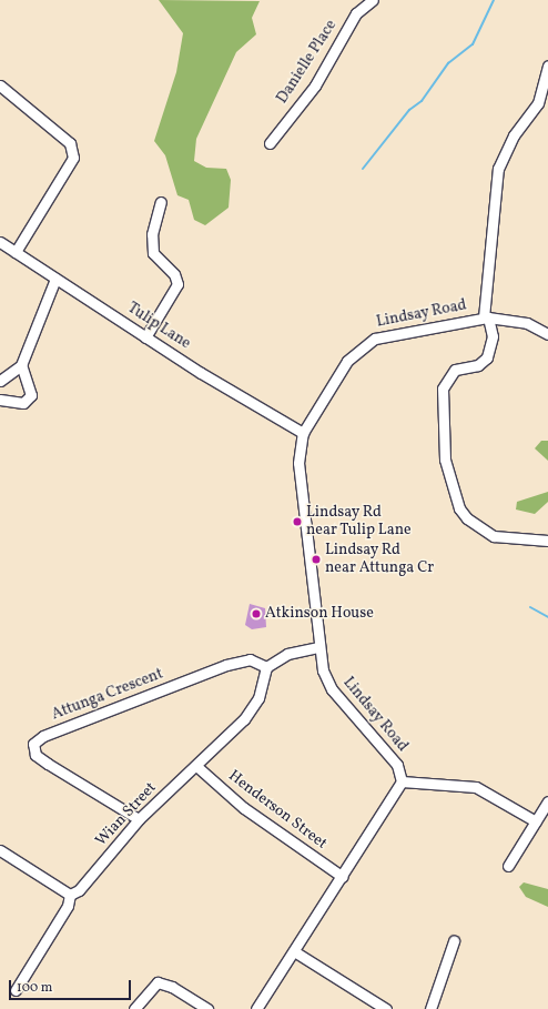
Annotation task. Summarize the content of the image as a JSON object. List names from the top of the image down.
{
  "streets": {
    "street": [
      "Danielle Place",
      "Lindsay Road",
      "Tulip Lane",
      "Attunga Crescent",
      "Henderson Street",
      "Wian Street"
    ]
  },
  "crossings": [
    ["Lindsay Road", "Tulip Lane"],
    ["Attunga Crescent", "Wian Street"],
    ["Henderson Street", "Wian Street"]
  ],
  "places": ["Lindsay Rd near Tulip Lane", "Lindsay Rd near Attunga Cr", "Atkinson House"],
  "scale_bar": "100 m"
}
